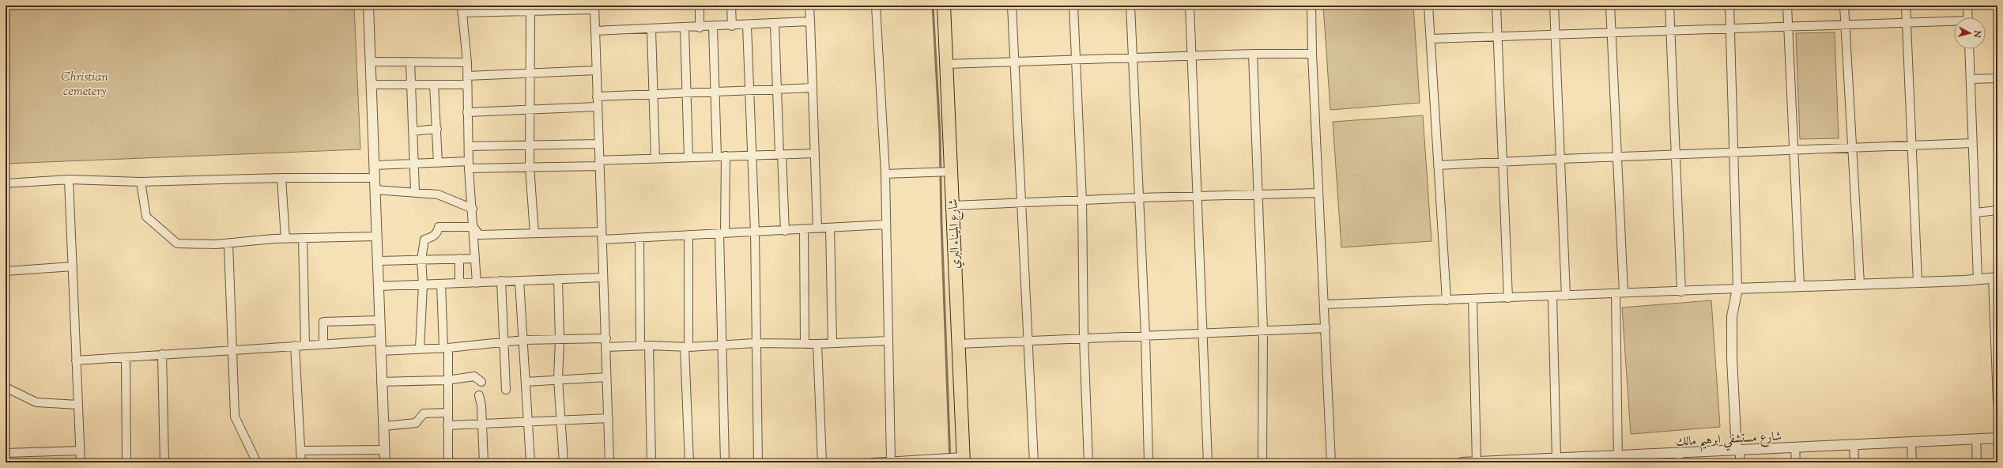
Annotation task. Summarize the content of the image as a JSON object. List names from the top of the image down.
{
  "streets": {
    "highway": ["شارع الميناء البري"],
    "street": ["شارع مستشفي ابرهيم مالك"]
  },
  "parks": ["Christian cemetery"],
  "north": "right"
}
